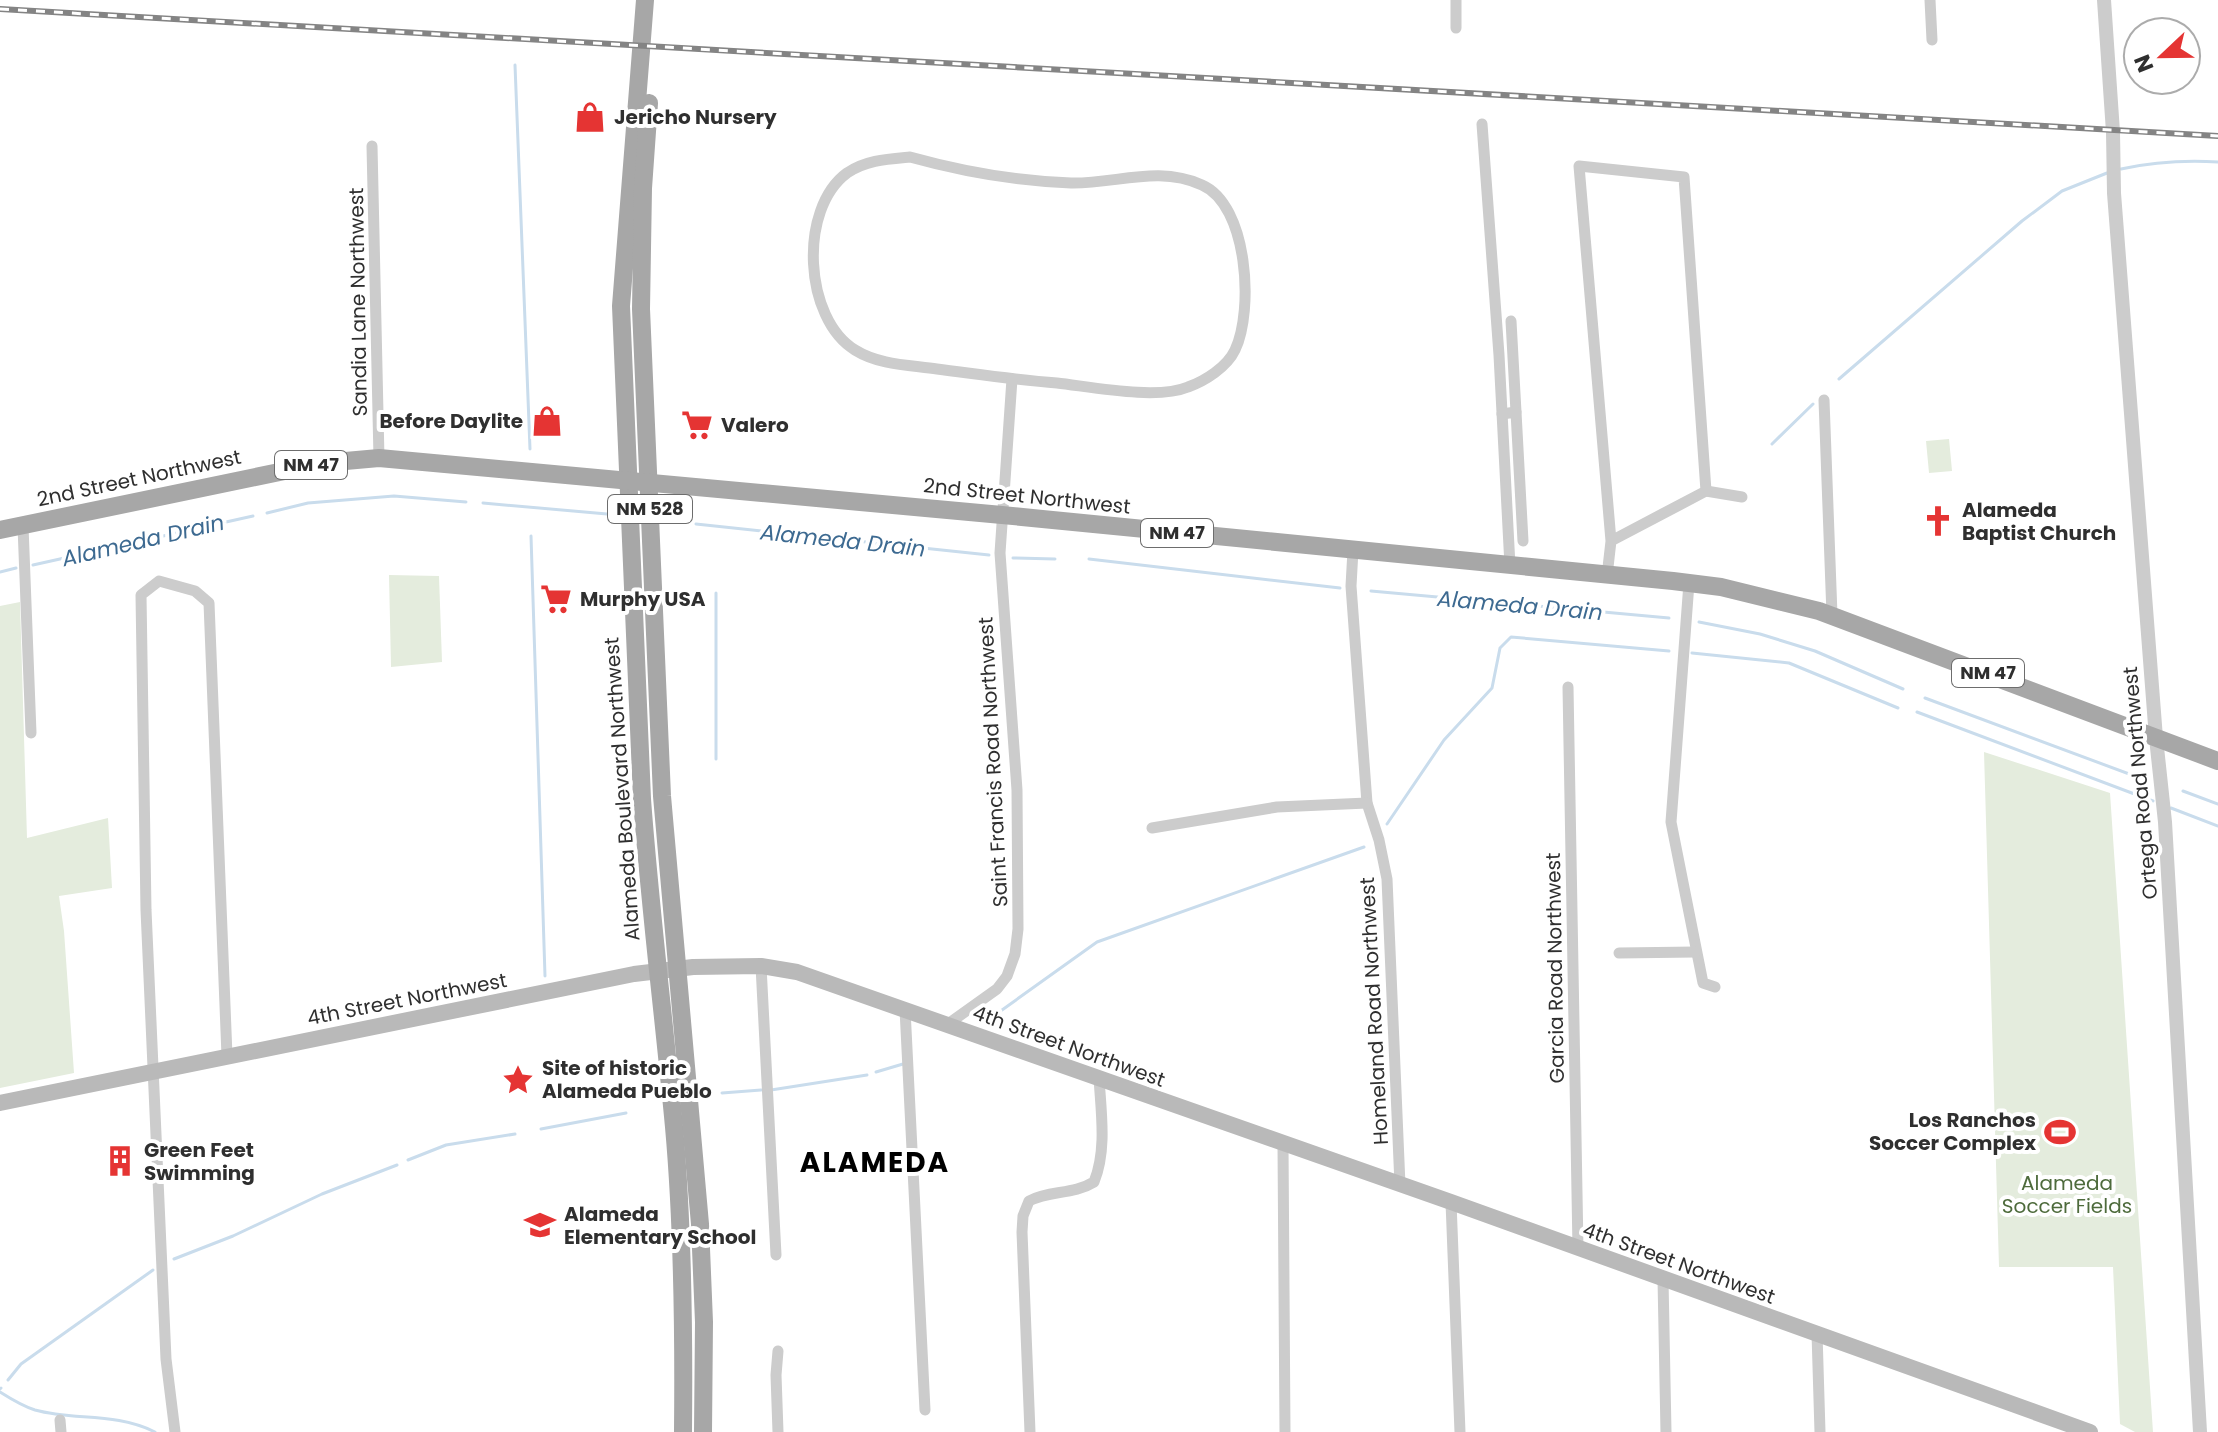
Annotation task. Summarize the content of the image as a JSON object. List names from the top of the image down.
{
  "streets": {
    "main road": [
      "NM 47",
      "2nd Street Northwest",
      "NM 528",
      "Alameda Boulevard Northwest",
      "4th Street Northwest"
    ],
    "street": [
      "Sandia Lane Northwest",
      "Saint Francis Road Northwest",
      "Ortega Road Northwest",
      "Garcia Road Northwest",
      "Homeland Road Northwest"
    ]
  },
  "crossings": [
    ["Sandia Lane Northwest", "2nd Street Northwest"],
    ["2nd Street Northwest", "Saint Francis Road Northwest"],
    ["2nd Street Northwest", "Ortega Road Northwest"],
    ["2nd Street Northwest", "Alameda Boulevard Northwest"],
    ["2nd Street Northwest", "Homeland Road Northwest"],
    ["NM 528", "Alameda Boulevard Northwest"],
    ["Saint Francis Road Northwest", "4th Street Northwest"],
    ["Alameda Boulevard Northwest", "4th Street Northwest"],
    ["Garcia Road Northwest", "4th Street Northwest"],
    ["4th Street Northwest", "Homeland Road Northwest"]
  ],
  "districts": ["ALAMEDA"],
  "water": ["Alameda Drain"],
  "parks": ["Alameda Soccer Fields"],
  "places": {
    "shop": ["Jericho Nursery", "Before Daylite"],
    "supermarket": ["Valero", "Murphy USA"],
    "church": ["Alameda Baptist Church"],
    "place": ["Site of historic Alameda Pueblo"],
    "sports": ["Los Ranchos Soccer Complex"],
    "building": ["Green Feet Swimming"],
    "school or university": ["Alameda Elementary School"]
  },
  "north": "left"
}
